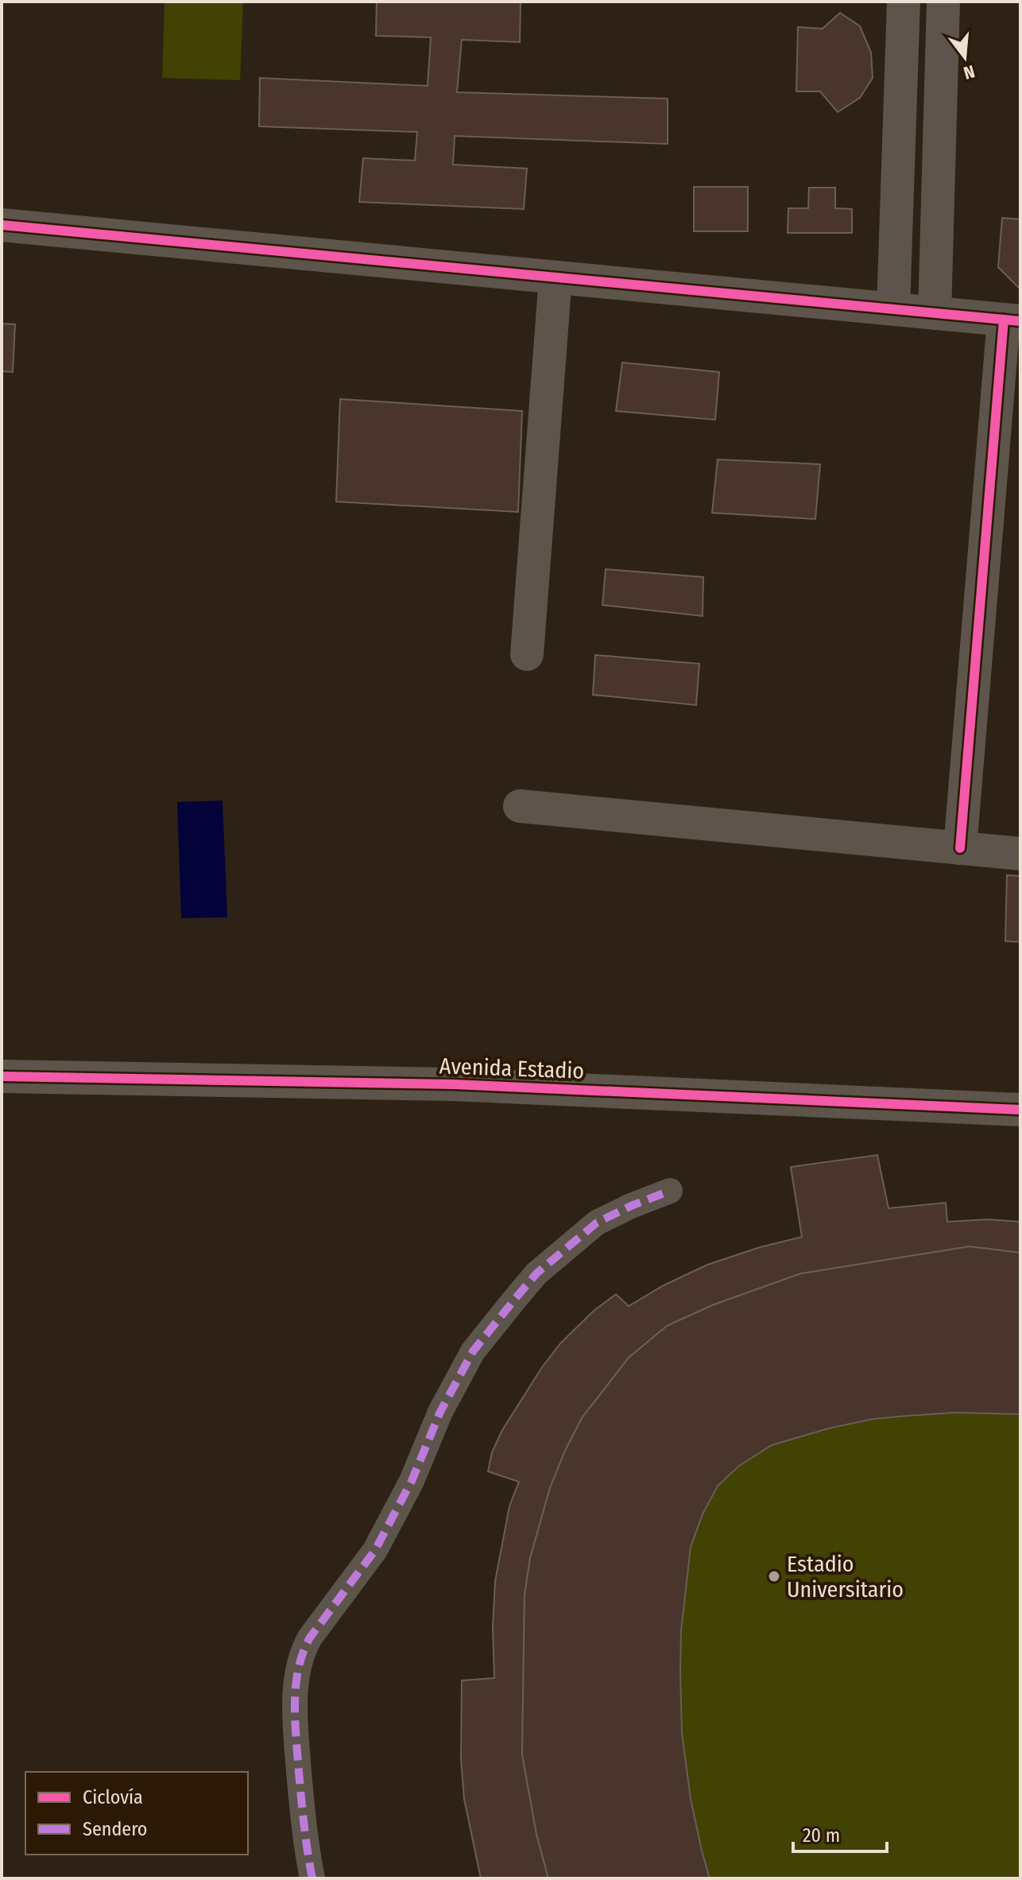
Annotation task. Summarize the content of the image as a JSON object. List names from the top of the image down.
{
  "streets": {
    "street": ["Avenida Estadio"]
  },
  "places": ["Estadio Universitario"],
  "legend": ["Ciclovía", "Sendero"],
  "scale_bar": "20 m",
  "north": "bottom"
}
